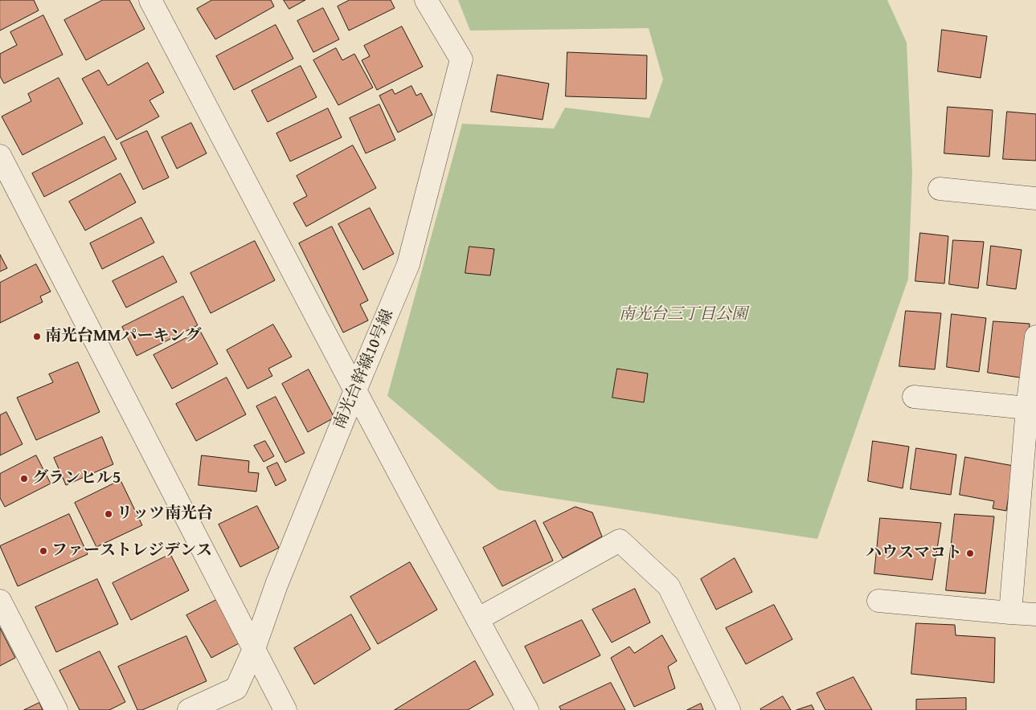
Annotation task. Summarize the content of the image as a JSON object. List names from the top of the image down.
{
  "streets": {
    "street": ["南光台幹線10号線"]
  },
  "parks": ["南光台三丁目公園"],
  "places": [
    "南光台MMパーキング",
    "グランヒル5",
    "リッツ南光台",
    "ファーストレジデンス",
    "ハウスマコト"
  ]
}
